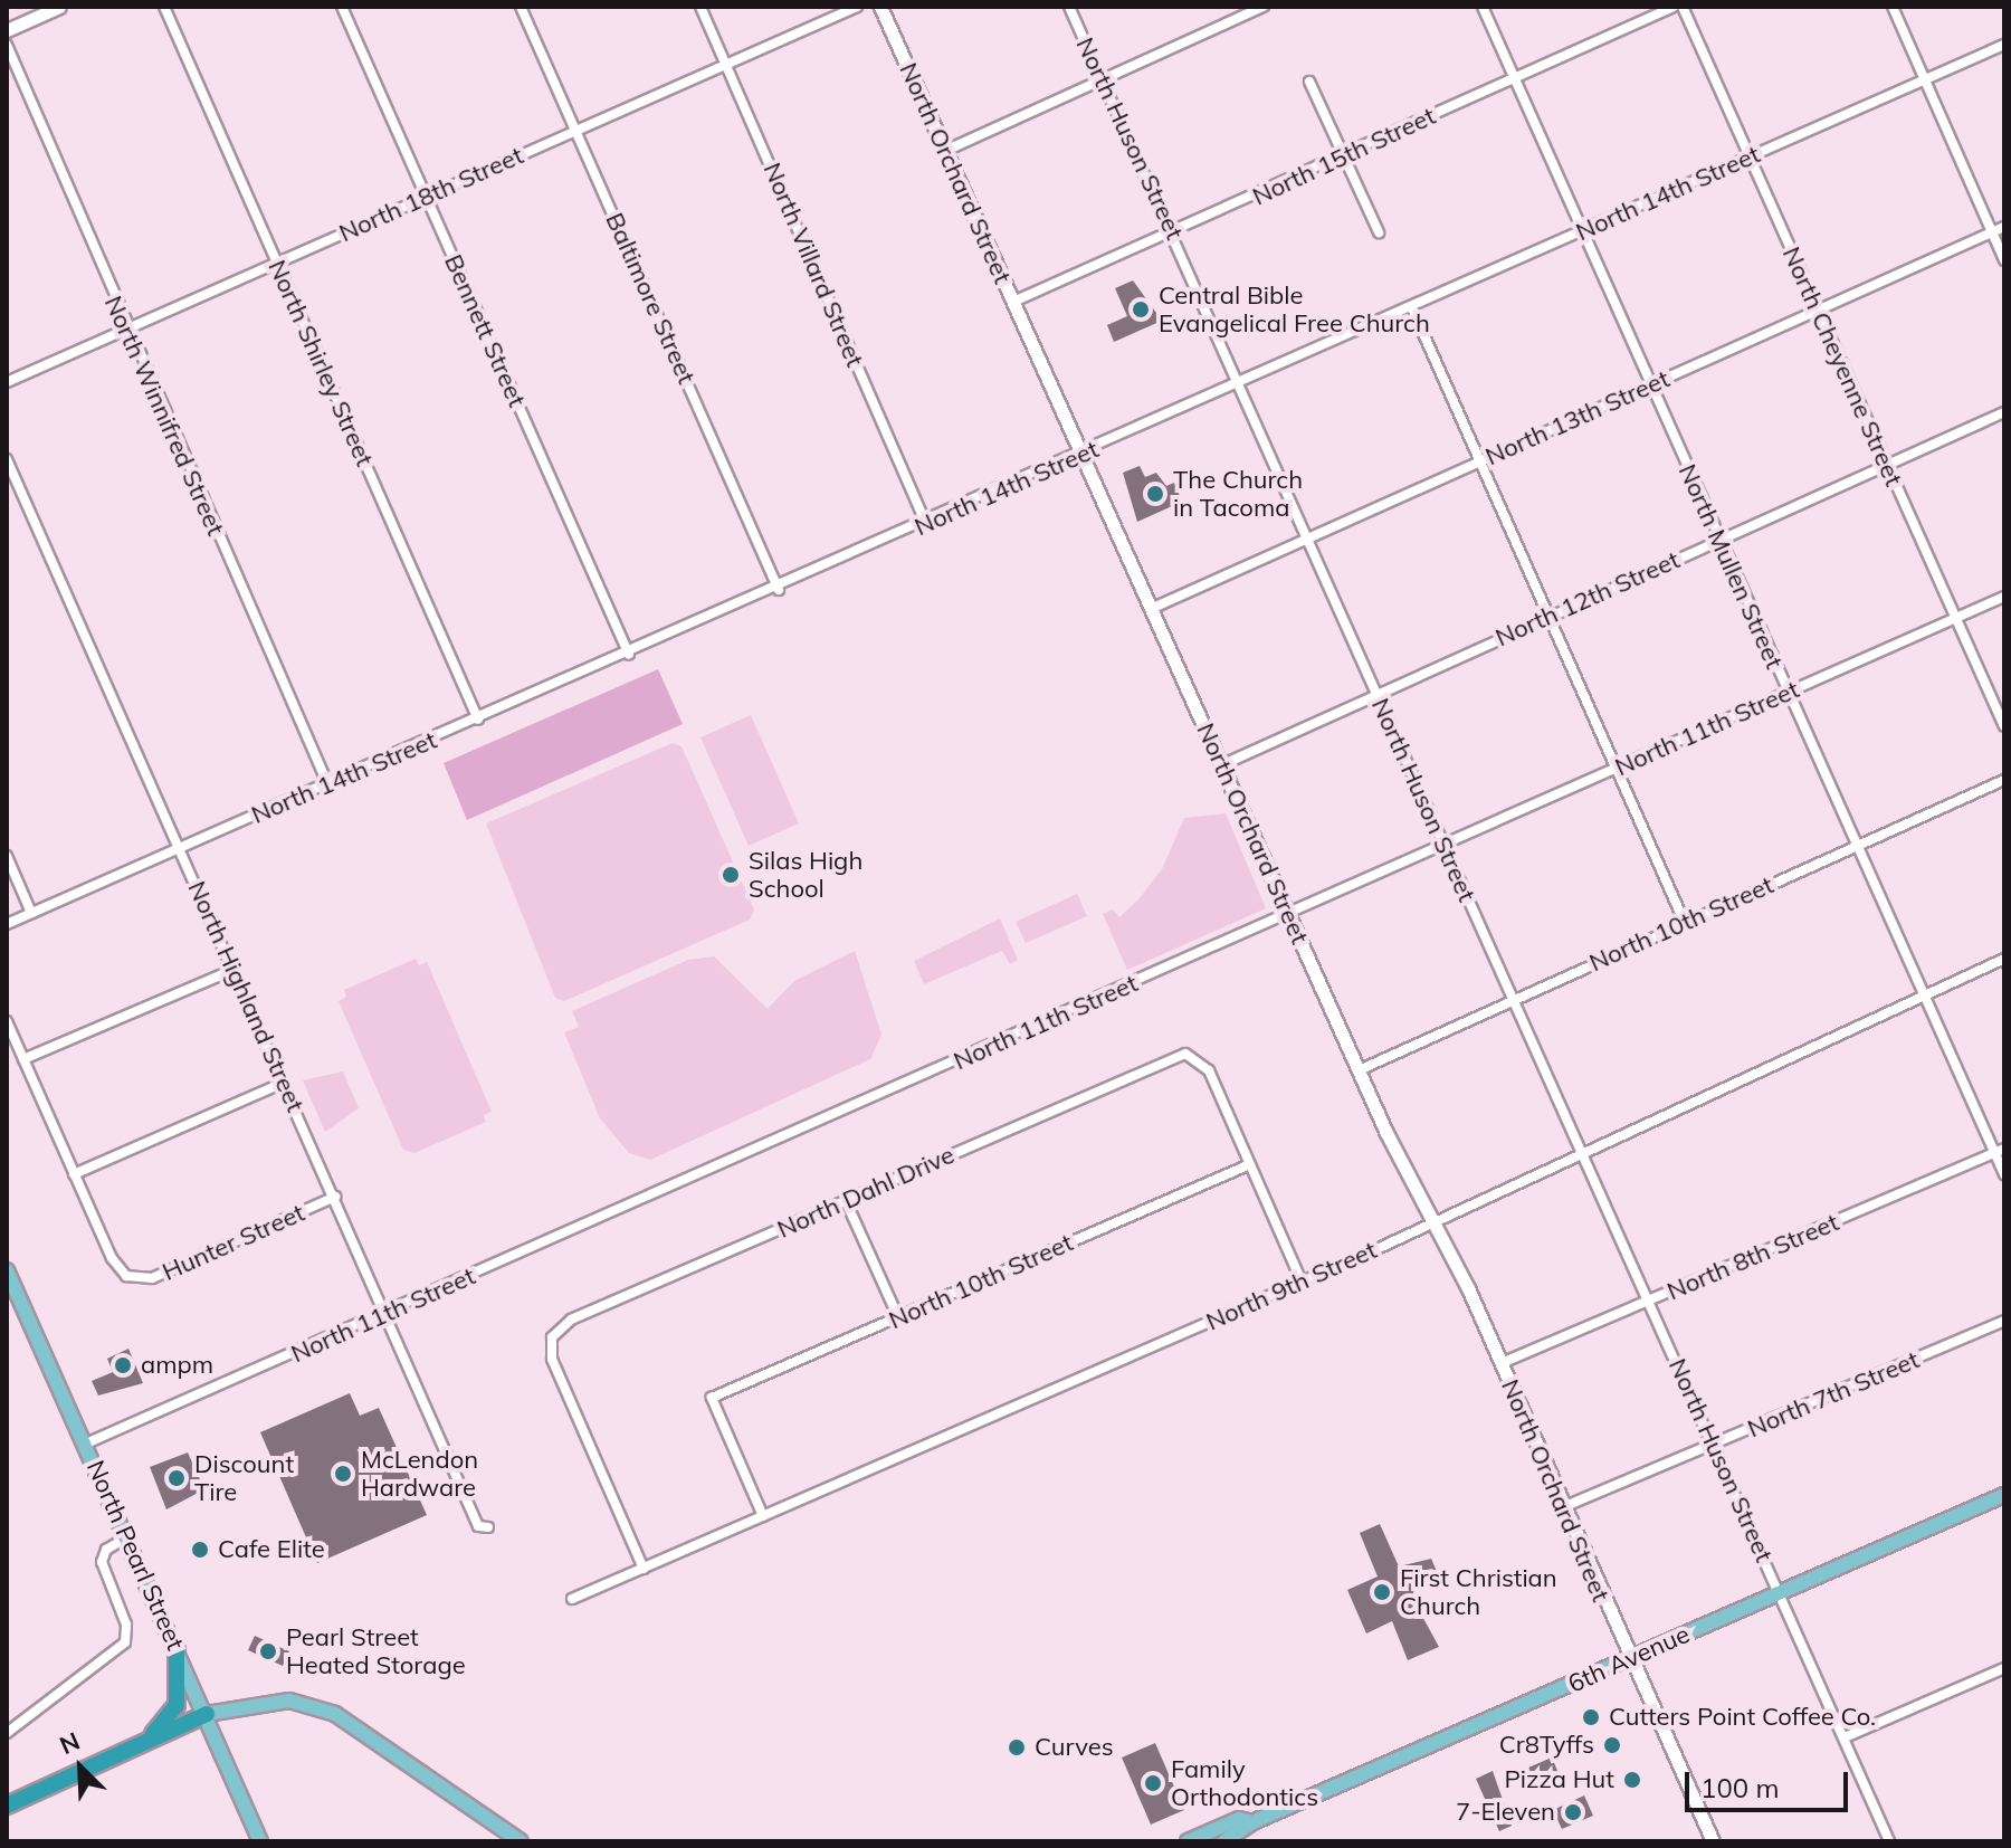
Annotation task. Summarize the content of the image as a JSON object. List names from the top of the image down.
{
  "streets": {
    "main road": ["North Pearl Street", "6th Avenue"],
    "street": [
      "North Huson Street",
      "North 15th Street",
      "North Orchard Street",
      "North 14th Street",
      "North 18th Street",
      "North Villard Street",
      "Baltimore Street",
      "Bennett Street",
      "North Shirley Street",
      "North Cheyenne Street",
      "North Winnifred Street",
      "North 13th Street",
      "North Mullen Street",
      "North 12th Street",
      "North 11th Street",
      "North 10th Street",
      "North Highland Street",
      "North Dahl Drive",
      "Hunter Street",
      "North 8th Street",
      "North 9th Street",
      "North 7th Street"
    ]
  },
  "crossings": [
    ["North Huson Street", "North 15th Street"],
    ["North Huson Street", "North 14th Street"],
    ["North Huson Street", "North 13th Street"],
    ["North Huson Street", "North 12th Street"],
    ["North Huson Street", "North 11th Street"],
    ["North Huson Street", "North 10th Street"],
    ["North Huson Street", "North 8th Street"],
    ["North Huson Street", "North 9th Street"],
    ["North Huson Street", "North 7th Street"],
    ["North Huson Street", "6th Avenue"],
    ["North 15th Street", "North Orchard Street"],
    ["North 15th Street", "North Mullen Street"],
    ["North Orchard Street", "North 14th Street"],
    ["North Orchard Street", "North 13th Street"],
    ["North Orchard Street", "North 12th Street"],
    ["North Orchard Street", "North 11th Street"],
    ["North Orchard Street", "North 10th Street"],
    ["North Orchard Street", "North 8th Street"],
    ["North Orchard Street", "North 9th Street"],
    ["North Orchard Street", "North 7th Street"],
    ["North Orchard Street", "6th Avenue"],
    ["North 14th Street", "North Villard Street"],
    ["North 14th Street", "Baltimore Street"],
    ["North 14th Street", "Bennett Street"],
    ["North 14th Street", "North Shirley Street"],
    ["North 14th Street", "North Cheyenne Street"],
    ["North 14th Street", "North Winnifred Street"],
    ["North 14th Street", "North Mullen Street"],
    ["North 14th Street", "North Highland Street"],
    ["North 18th Street", "North Villard Street"],
    ["North 18th Street", "Baltimore Street"],
    ["North 18th Street", "Bennett Street"],
    ["North 18th Street", "North Shirley Street"],
    ["North 18th Street", "North Winnifred Street"],
    ["North Cheyenne Street", "North 13th Street"],
    ["North Cheyenne Street", "North 12th Street"],
    ["North Cheyenne Street", "North 11th Street"],
    ["North 13th Street", "North Mullen Street"],
    ["North Mullen Street", "North 12th Street"],
    ["North Mullen Street", "North 11th Street"],
    ["North Mullen Street", "North 10th Street"],
    ["North Mullen Street", "North 8th Street"],
    ["North Mullen Street", "North 9th Street"],
    ["North 11th Street", "North Highland Street"],
    ["North 11th Street", "North Pearl Street"],
    ["North 10th Street", "North Dahl Drive"],
    ["North 10th Street", "North 9th Street"],
    ["North Highland Street", "Hunter Street"],
    ["North Dahl Drive", "North 9th Street"]
  ],
  "places": [
    "Central Bible Evangelical Free Church",
    "The Church in Tacoma",
    "Silas High School",
    "ampm",
    "McLendon Hardware",
    "Discount Tire",
    "Cafe Elite",
    "First Christian Church",
    "Pearl Street Heated Storage",
    "Cutters Point Coffee Co.",
    "Cr8Tyffs",
    "Curves",
    "Pizza Hut",
    "Family Orthodontics",
    "7-Eleven"
  ],
  "scale_bar": "100 m",
  "north": "top left"
}
